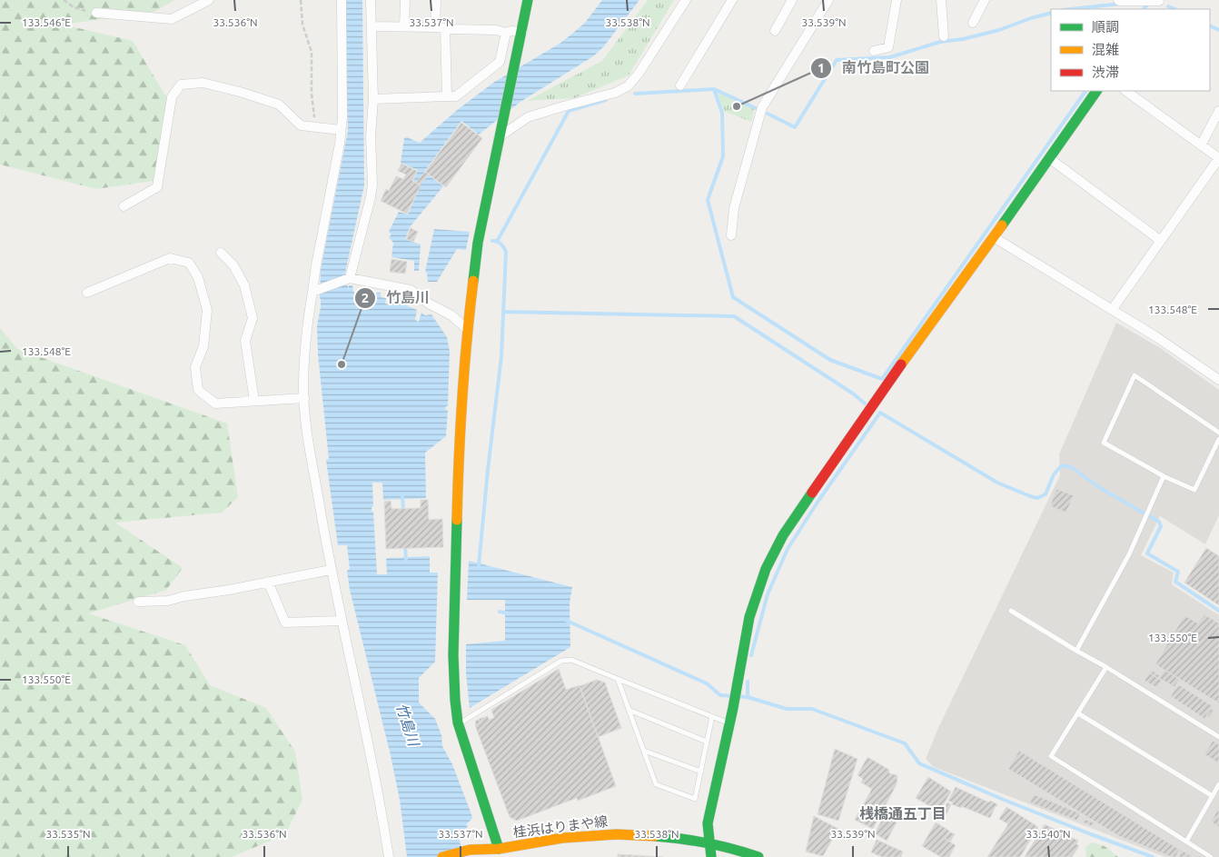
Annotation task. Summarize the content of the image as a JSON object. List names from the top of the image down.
{
  "streets": {
    "street": ["桂浜はりまや線"]
  },
  "districts": ["桟橋通五丁目"],
  "water": ["竹島川"],
  "places": ["南竹島町公園", "竹島川"],
  "legend": ["順調", "混雑", "渋滞"],
  "coordinates": [
    "133.546°E",
    "33.536°N",
    "33.537°N",
    "33.538°N",
    "33.539°N",
    "133.548°E",
    "133.550°E",
    "33.535°N",
    "33.540°N"
  ]
}
